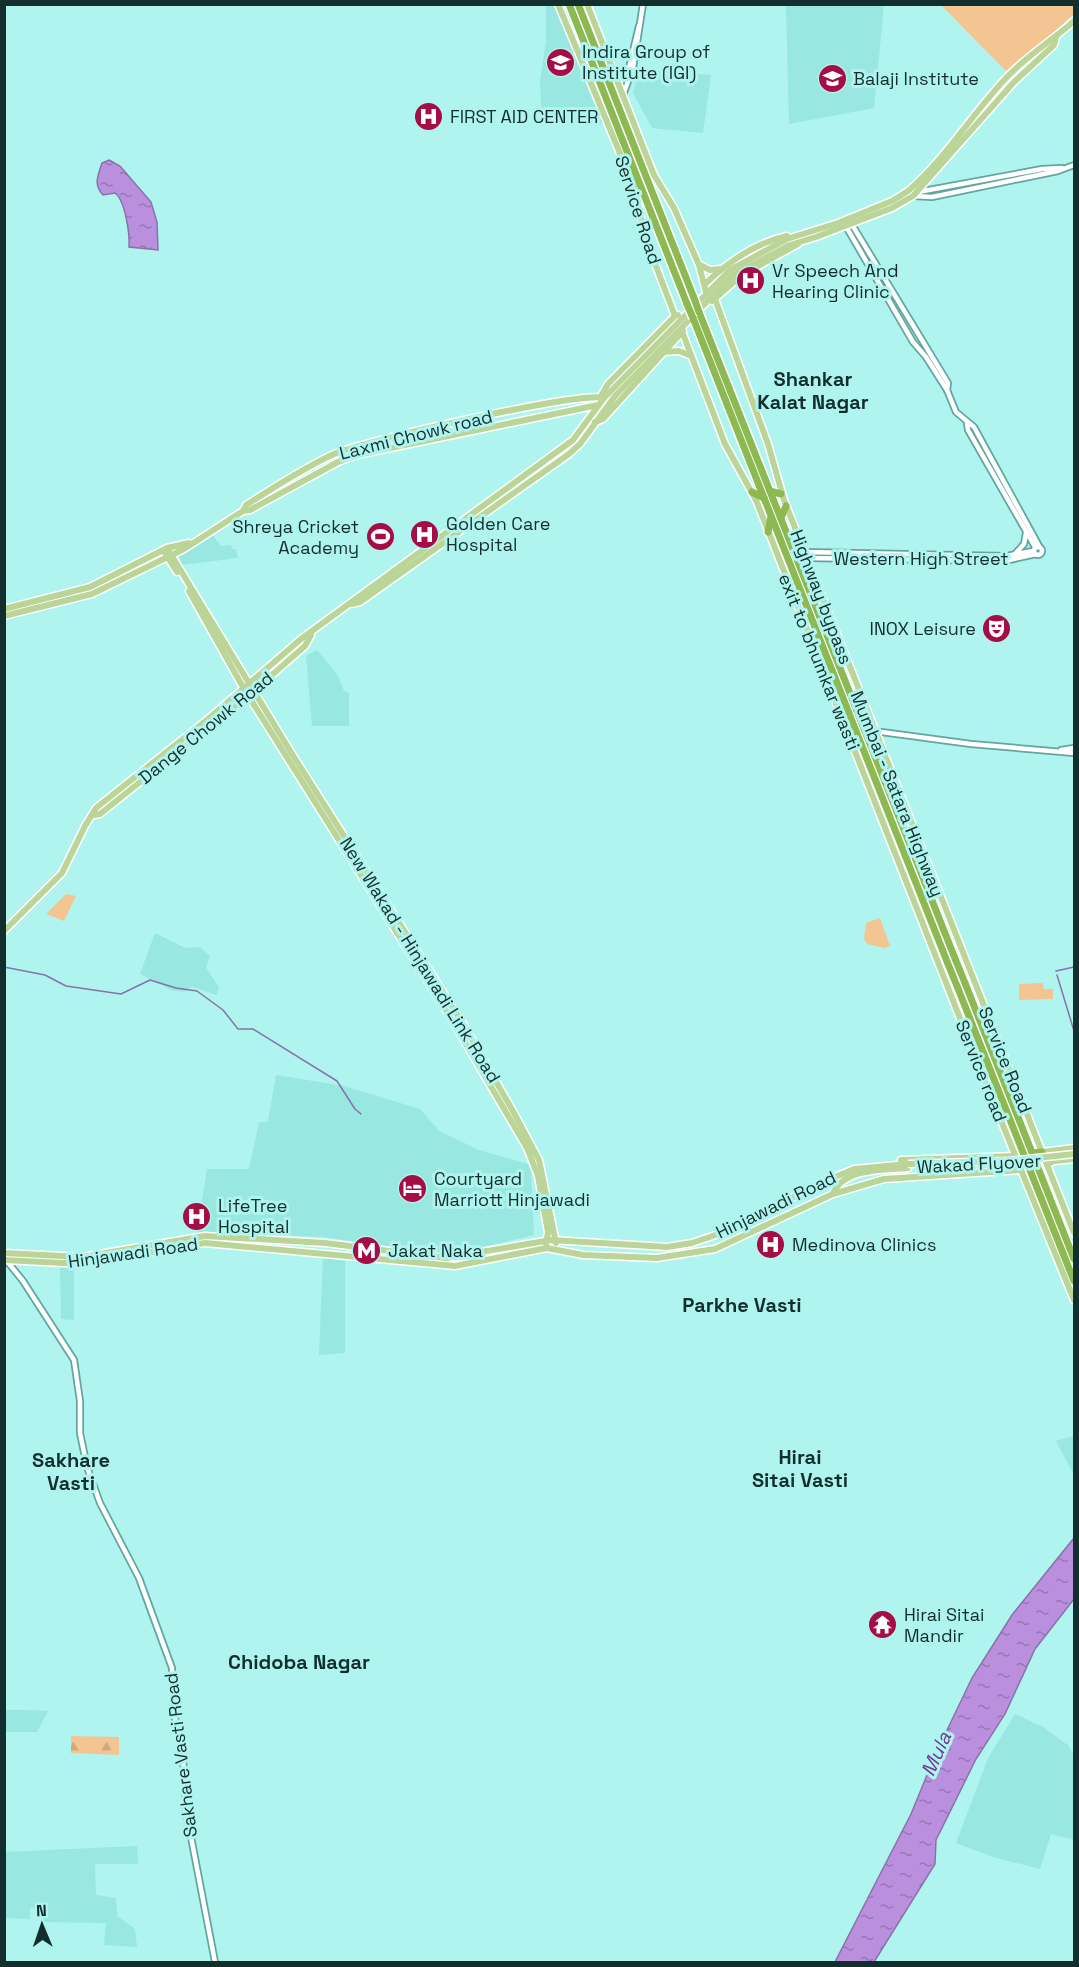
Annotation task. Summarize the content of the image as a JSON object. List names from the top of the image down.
{
  "streets": {
    "highway": ["Mumbai - Satara Highway"],
    "main road": [
      "Service Road",
      "Laxmi Chowk road",
      "Highway bypass",
      "exit to bhumkar wasti",
      "Dange Chowk Road",
      "New Wakad - Hinjawadi Link Road",
      "Service road",
      "Wakad Flyover",
      "Hinjawadi Road"
    ],
    "street": ["Western High Street", "Sakhare Vasti Road"]
  },
  "crossings": [
    ["Service Road", "Highway bypass"],
    ["Service Road", "Mumbai - Satara Highway"],
    ["Laxmi Chowk road", "Dange Chowk Road"],
    ["Laxmi Chowk road", "New Wakad - Hinjawadi Link Road"],
    ["Western High Street", "Highway bypass"],
    ["Highway bypass", "Mumbai - Satara Highway"],
    ["exit to bhumkar wasti", "Service road"],
    ["Dange Chowk Road", "New Wakad - Hinjawadi Link Road"],
    ["New Wakad - Hinjawadi Link Road", "Hinjawadi Road"],
    ["Wakad Flyover", "Hinjawadi Road"]
  ],
  "districts": [
    "Shankar Kalat Nagar",
    "Parkhe Vasti",
    "Hirai Sitai Vasti",
    "Sakhare Vasti",
    "Chidoba Nagar"
  ],
  "water": ["Mula"],
  "places": {
    "school or university": ["Indira Group of Institute (IGI)", "Balaji Institute"],
    "hospital": [
      "FIRST AID CENTER",
      "Vr Speech And Hearing Clinic",
      "Golden Care Hospital",
      "LifeTree Hospital",
      "Medinova Clinics"
    ],
    "sports": ["Shreya Cricket Academy"],
    "theatre": ["INOX Leisure"],
    "hotel": ["Courtyard Marriott Hinjawadi"],
    "metro station": ["Jakat Naka"],
    "temple": ["Hirai Sitai Mandir"]
  },
  "north": "top"
}
